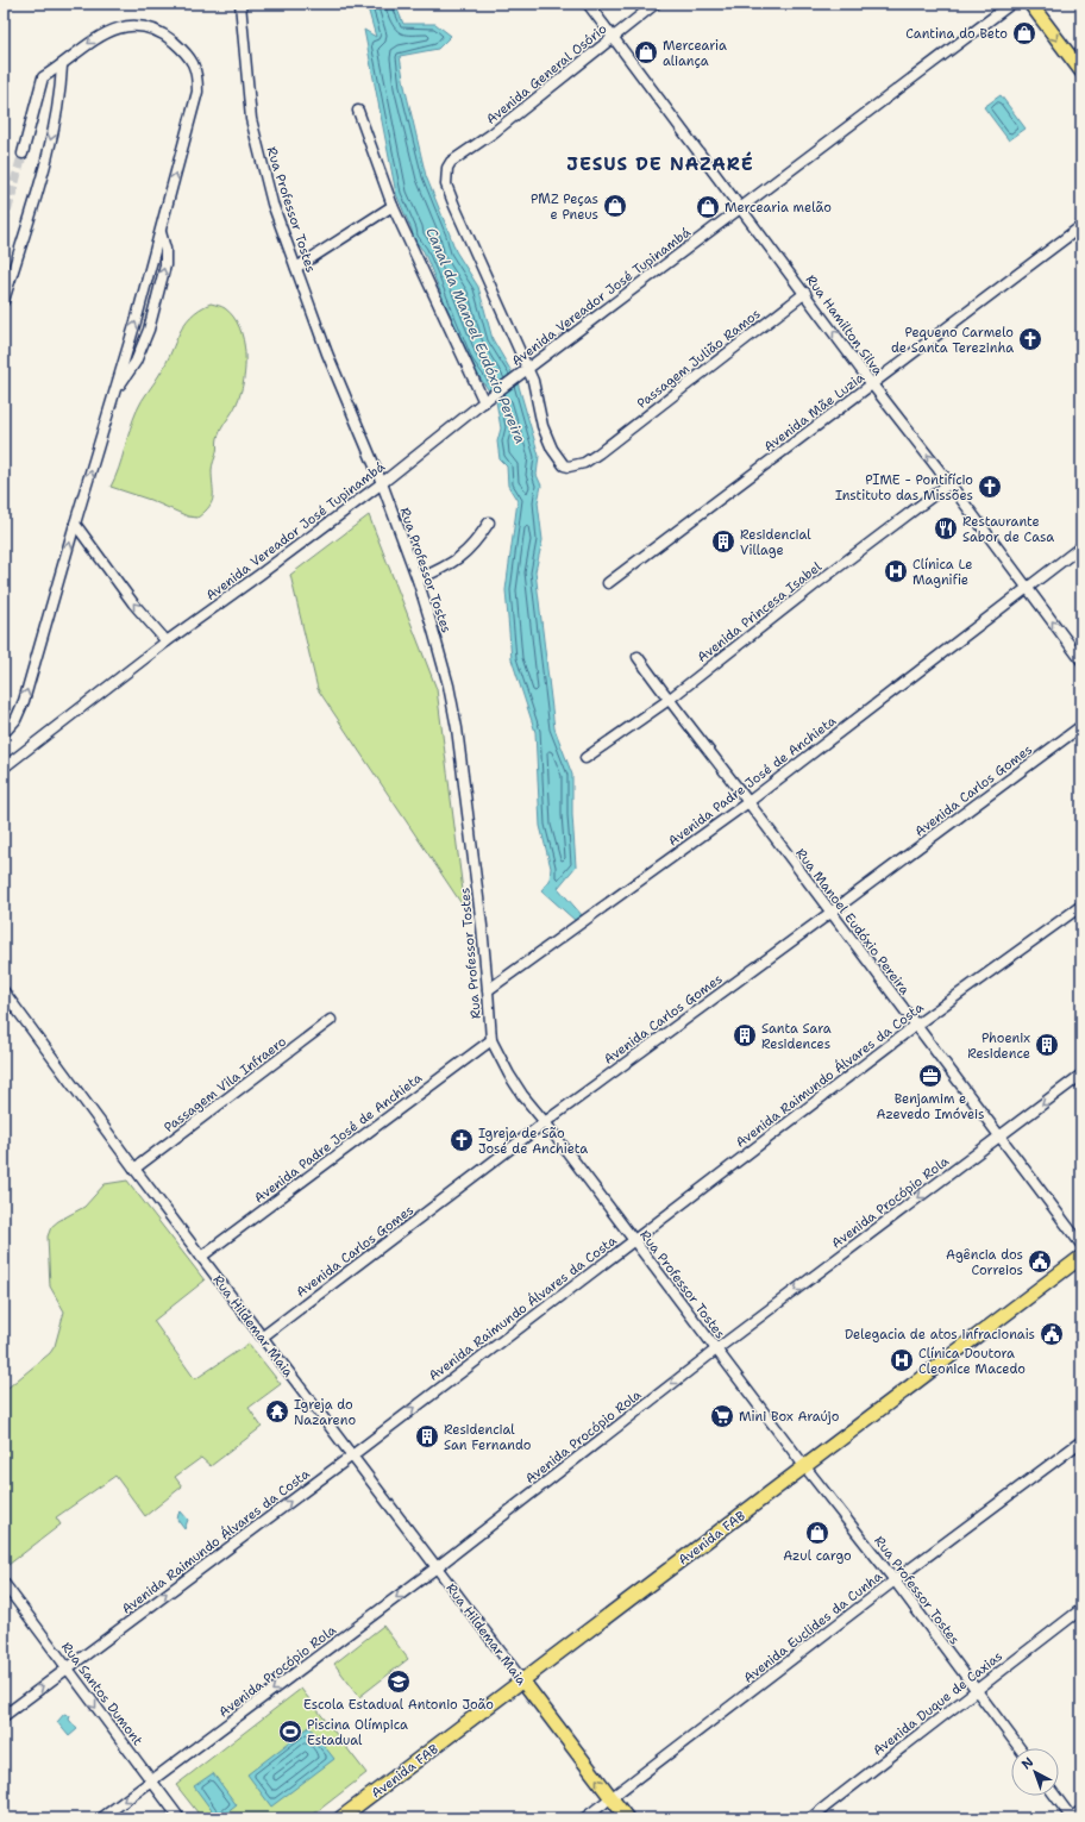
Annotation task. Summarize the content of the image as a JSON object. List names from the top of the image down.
{
  "streets": {
    "main road": ["Rua Hildemar Maia", "Avenida FAB"],
    "street": [
      "Avenida General Osório",
      "Rua Professor Tostes",
      "Avenida Vereador José Tupinambá",
      "Rua Hamilton Silva",
      "Passagem Julião Ramos",
      "Avenida Mãe Luzia",
      "Avenida Princesa Isabel",
      "Avenida Padre José de Anchieta",
      "Avenida Carlos Gomes",
      "Rua Manoel Eudóxio Pereira",
      "Avenida Raimundo Álvares da Costa",
      "Passagem Vila Infraero",
      "Avenida Procópio Rola",
      "Avenida Euclides da Cunha",
      "Rua Santos Dumont",
      "Avenida Duque de Caxias"
    ]
  },
  "crossings": [
    ["Avenida General Osório", "Avenida Vereador José Tupinambá"],
    ["Avenida General Osório", "Rua Hamilton Silva"],
    ["Avenida General Osório", "Passagem Julião Ramos"],
    ["Rua Professor Tostes", "Avenida Vereador José Tupinambá"],
    ["Rua Professor Tostes", "Avenida Padre José de Anchieta"],
    ["Rua Professor Tostes", "Avenida Carlos Gomes"],
    ["Rua Professor Tostes", "Avenida Raimundo Álvares da Costa"],
    ["Rua Professor Tostes", "Avenida Procópio Rola"],
    ["Rua Professor Tostes", "Avenida FAB"],
    ["Rua Professor Tostes", "Avenida Euclides da Cunha"],
    ["Rua Professor Tostes", "Avenida Duque de Caxias"],
    ["Avenida Vereador José Tupinambá", "Rua Hamilton Silva"],
    ["Avenida Vereador José Tupinambá", "Passagem Julião Ramos"],
    ["Rua Hamilton Silva", "Passagem Julião Ramos"],
    ["Rua Hamilton Silva", "Avenida Mãe Luzia"],
    ["Rua Hamilton Silva", "Avenida Princesa Isabel"],
    ["Rua Hamilton Silva", "Avenida Padre José de Anchieta"],
    ["Avenida Princesa Isabel", "Rua Manoel Eudóxio Pereira"],
    ["Avenida Padre José de Anchieta", "Rua Manoel Eudóxio Pereira"],
    ["Avenida Padre José de Anchieta", "Rua Hildemar Maia"],
    ["Avenida Carlos Gomes", "Rua Manoel Eudóxio Pereira"],
    ["Avenida Carlos Gomes", "Rua Hildemar Maia"],
    ["Rua Manoel Eudóxio Pereira", "Avenida Raimundo Álvares da Costa"],
    ["Rua Manoel Eudóxio Pereira", "Avenida Procópio Rola"],
    ["Avenida Raimundo Álvares da Costa", "Rua Hildemar Maia"],
    ["Avenida Raimundo Álvares da Costa", "Rua Santos Dumont"],
    ["Passagem Vila Infraero", "Rua Hildemar Maia"],
    ["Avenida Procópio Rola", "Rua Hildemar Maia"],
    ["Avenida Procópio Rola", "Rua Santos Dumont"],
    ["Rua Hildemar Maia", "Avenida FAB"],
    ["Rua Hildemar Maia", "Avenida Euclides da Cunha"]
  ],
  "one_way": [
    "Rua Hamilton Silva",
    "Avenida Raimundo Álvares da Costa",
    "Avenida Procópio Rola",
    "Rua Santos Dumont"
  ],
  "districts": ["JESUS DE NAZARÉ"],
  "water": ["Canal da Manoel Eudóxio Pereira"],
  "places": {
    "shop": [
      "Cantina do Beto",
      "Mercearia aliança",
      "PMZ Peças e Pneus",
      "Mercearia melão",
      "Azul cargo"
    ],
    "church": ["Pequeno Carmelo de Santa Terezinha", "PIME - Pontifício Instituto das Missões", "Igreja de São José de Anchieta"],
    "restaurant": ["Restaurante Sabor de Casa"],
    "building": [
      "Residencial Village",
      "Santa Sara Residences",
      "Phoenix Residence",
      "Residencial San Fernando"
    ],
    "hospital": ["Clínica Le Magnifie", "Clínica Doutora Cleonice Macedo"],
    "office": ["Benjamim e Azevedo Imóveis"],
    "public building": ["Agência dos Correios", "Delegacia de atos infracionais"],
    "temple": ["Igreja do Nazareno"],
    "supermarket": ["Mini Box Araújo"],
    "school or university": ["Escola Estadual Antonio João"],
    "sports": ["Piscina Olímpica Estadual"]
  },
  "north": "top left"
}
